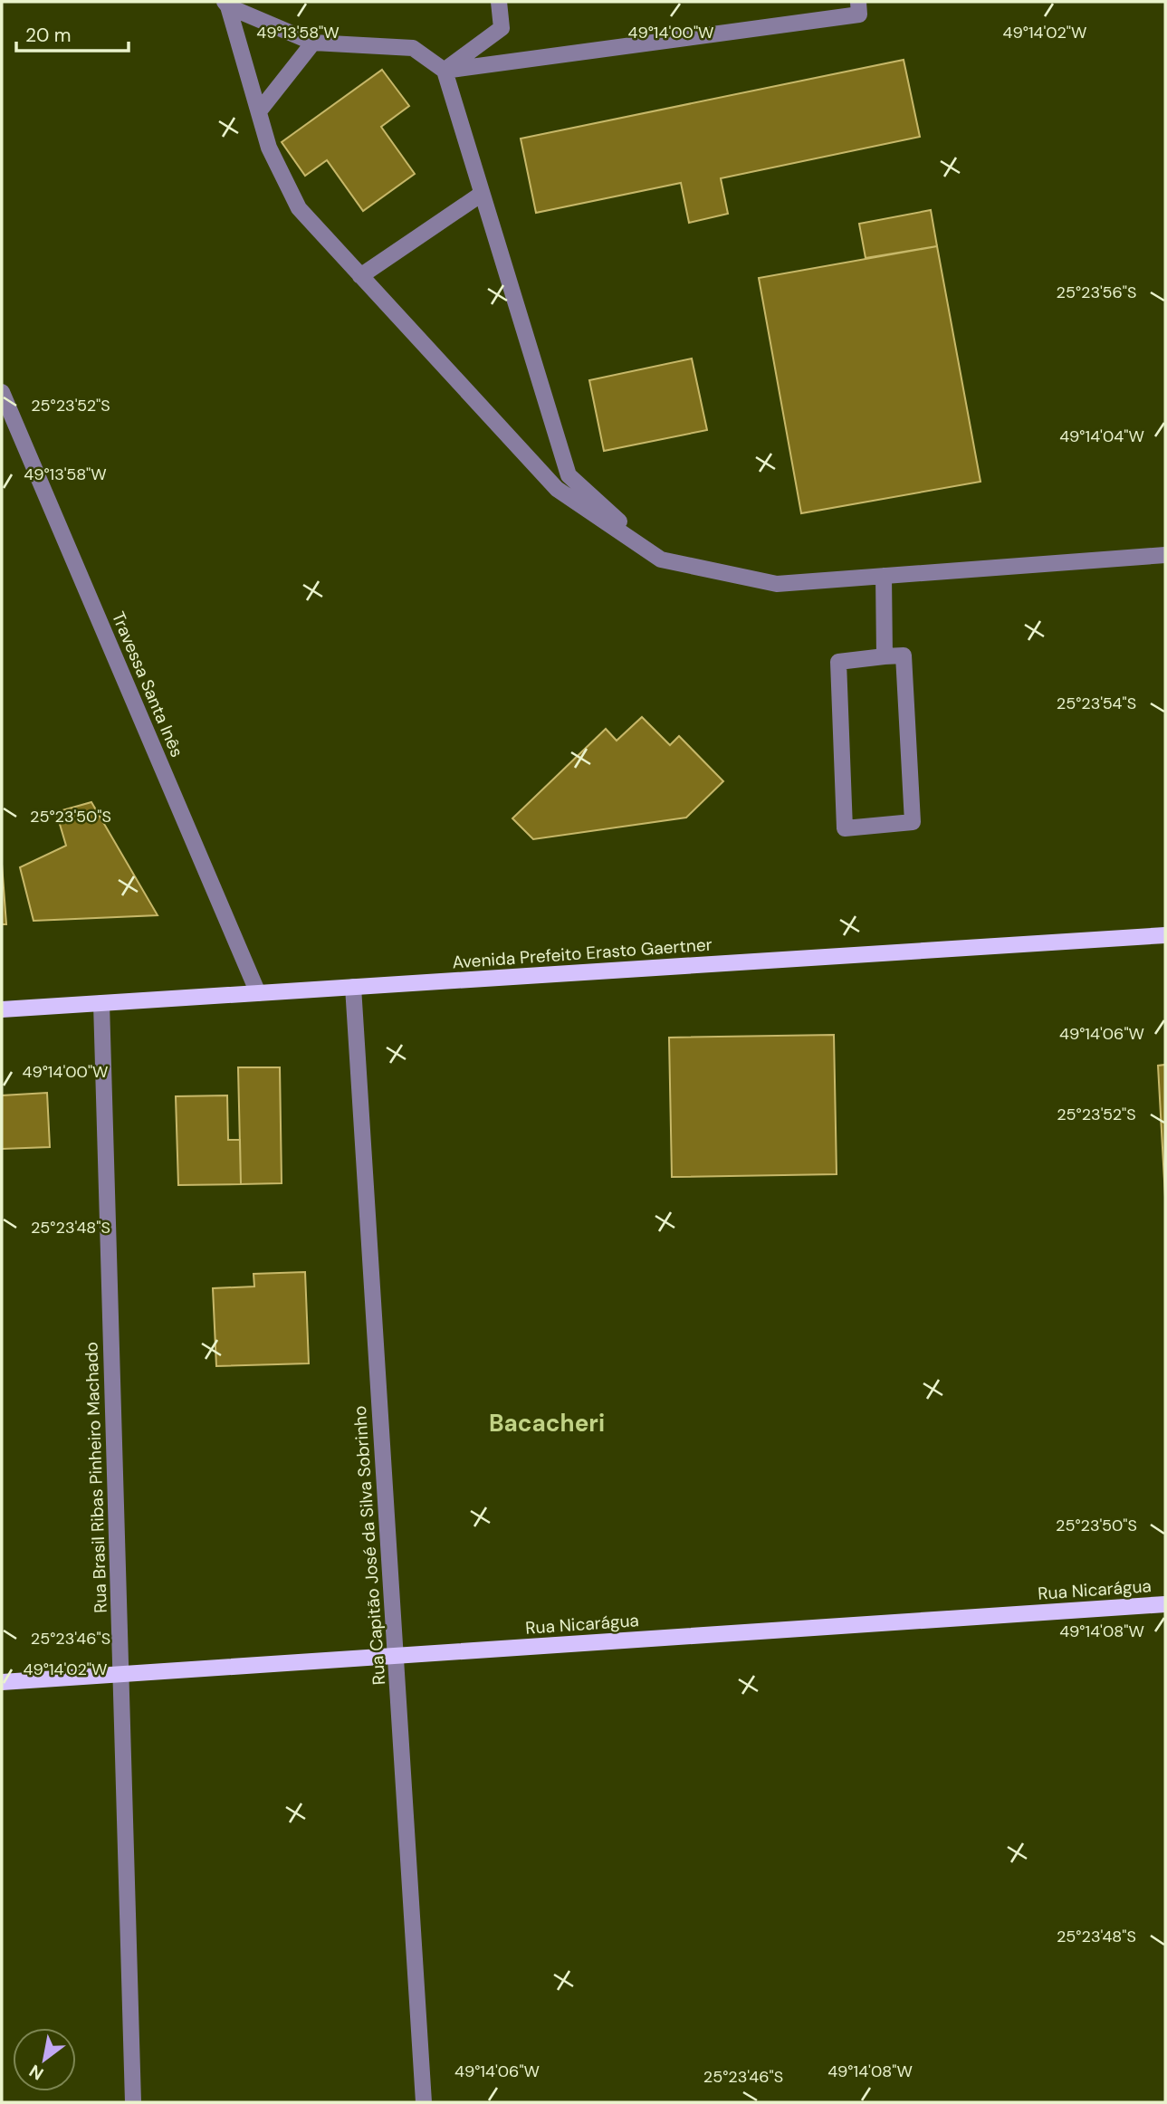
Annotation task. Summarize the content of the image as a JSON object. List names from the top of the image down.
{
  "streets": {
    "main road": ["Avenida Prefeito Erasto Gaertner", "Rua Nicarágua"],
    "street": ["Travessa Santa Inês", "Rua Brasil Ribas Pinheiro Machado", "Rua Capitão José da Silva Sobrinho"]
  },
  "crossings": [
    ["Travessa Santa Inês", "Avenida Prefeito Erasto Gaertner"],
    ["Avenida Prefeito Erasto Gaertner", "Rua Brasil Ribas Pinheiro Machado"],
    ["Avenida Prefeito Erasto Gaertner", "Rua Capitão José da Silva Sobrinho"],
    ["Rua Brasil Ribas Pinheiro Machado", "Rua Nicarágua"],
    ["Rua Capitão José da Silva Sobrinho", "Rua Nicarágua"]
  ],
  "districts": ["Bacacheri"],
  "scale_bar": "20 m",
  "north": "bottom left",
  "coordinates": [
    "49°13'58\"W",
    "49°14'00\"W",
    "49°14'02\"W",
    "25°23'56\"S",
    "25°23'52\"S",
    "49°14'04\"W",
    "25°23'54\"S",
    "25°23'50\"S",
    "49°14'06\"W",
    "25°23'48\"S",
    "49°14'08\"W",
    "25°23'46\"S"
  ]
}
